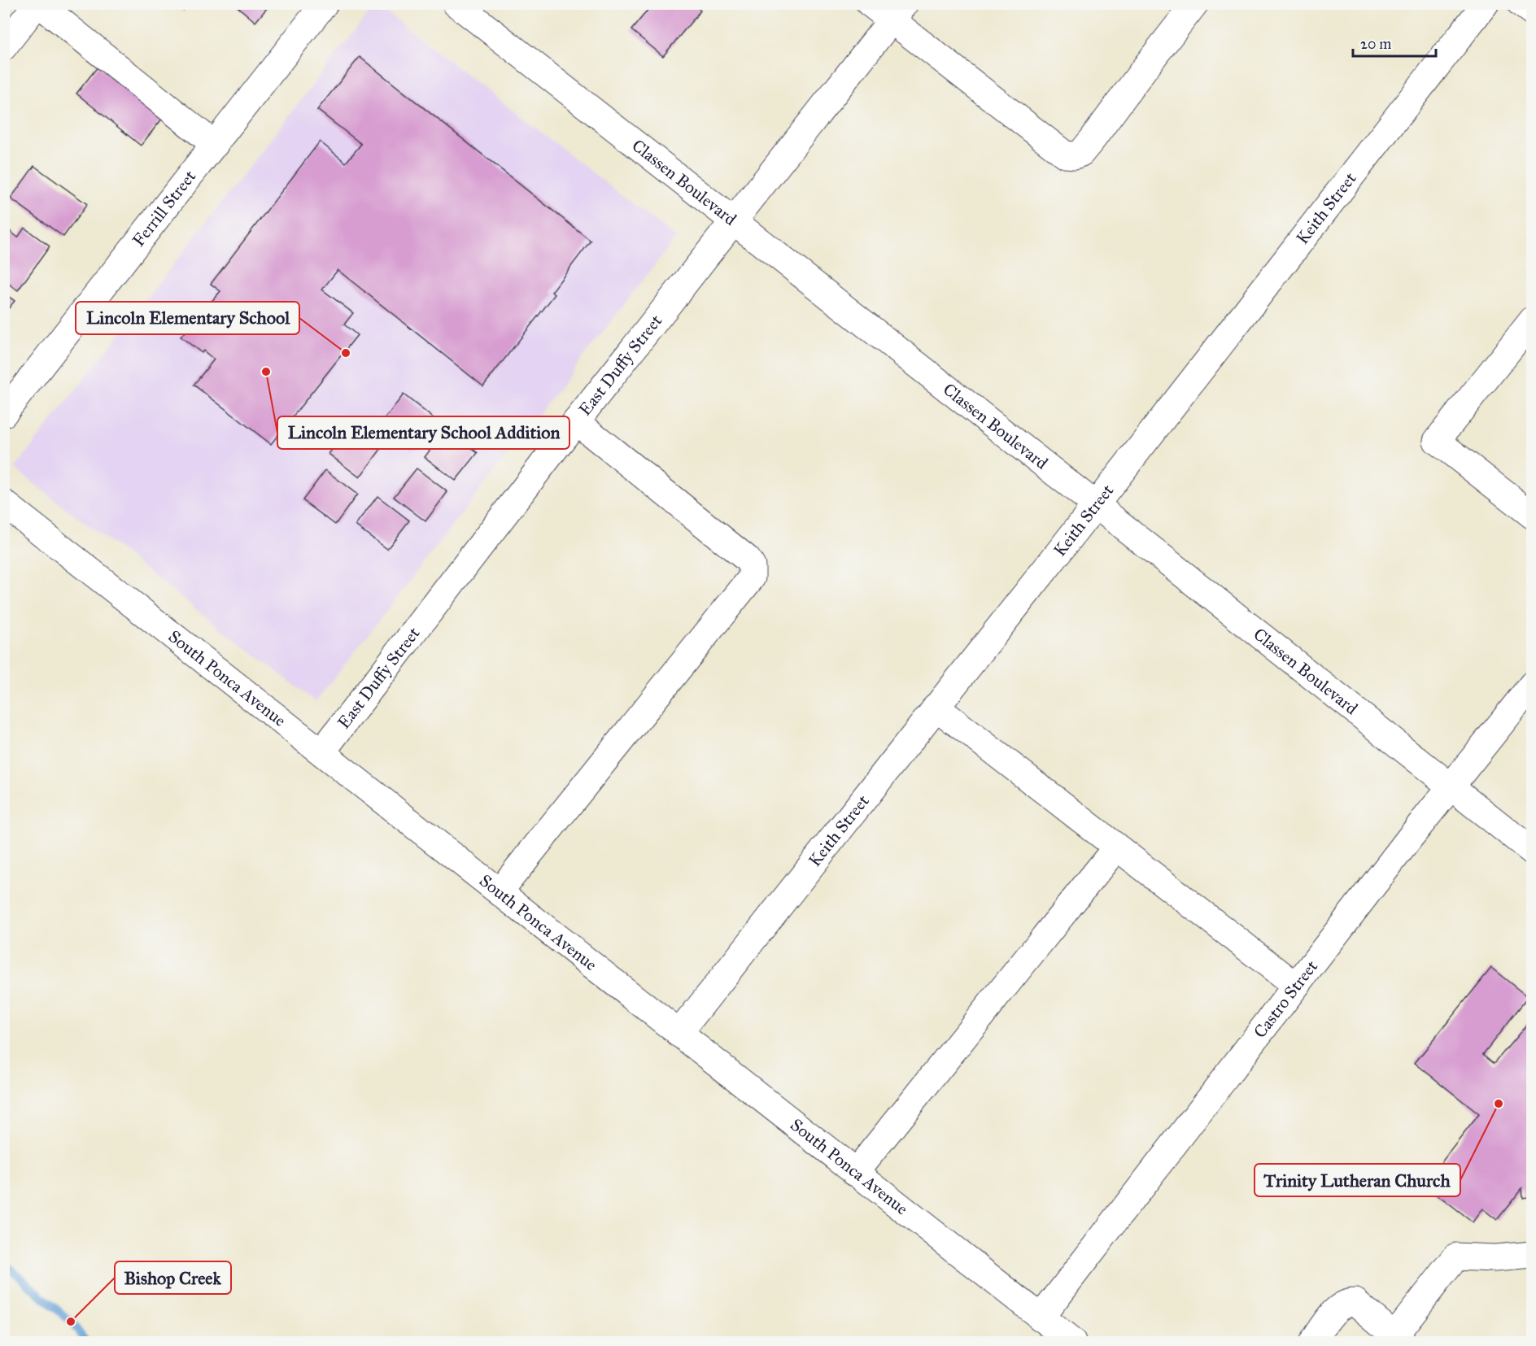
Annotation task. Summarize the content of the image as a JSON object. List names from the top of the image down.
{
  "streets": {
    "street": [
      "Classen Boulevard",
      "Keith Street",
      "Ferrill Street",
      "East Duffy Street",
      "South Ponca Avenue",
      "Castro Street"
    ]
  },
  "crossings": [
    ["Classen Boulevard", "Keith Street"],
    ["Classen Boulevard", "East Duffy Street"],
    ["Classen Boulevard", "Castro Street"],
    ["Keith Street", "South Ponca Avenue"],
    ["East Duffy Street", "South Ponca Avenue"],
    ["South Ponca Avenue", "Castro Street"]
  ],
  "places": [
    "Lincoln Elementary School",
    "Lincoln Elementary School Addition",
    "Trinity Lutheran Church",
    "Bishop Creek"
  ],
  "scale_bar": "20 m"
}
